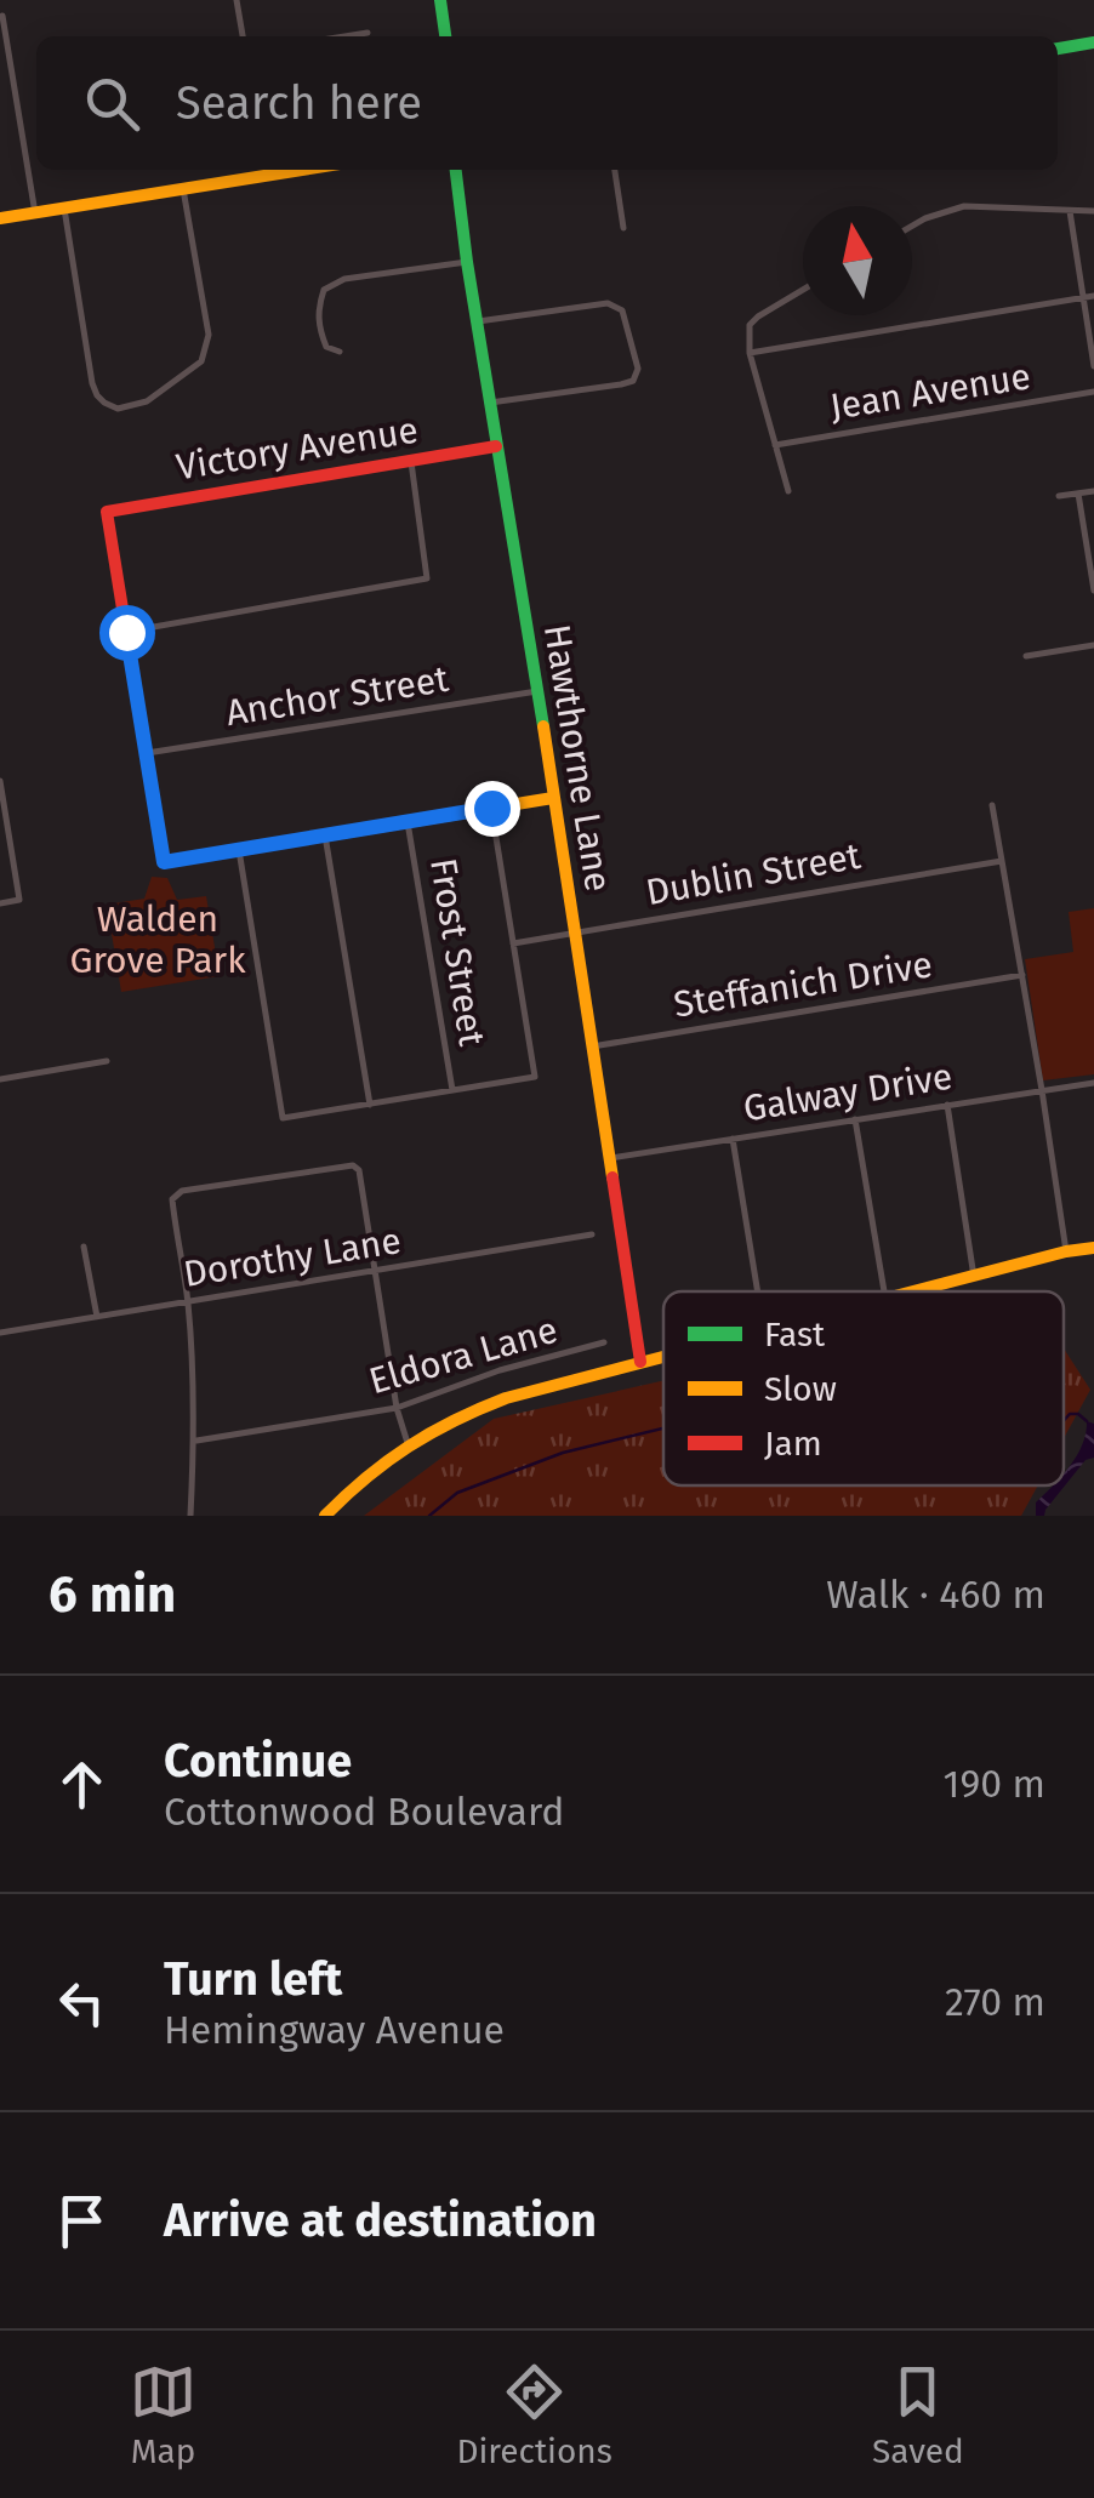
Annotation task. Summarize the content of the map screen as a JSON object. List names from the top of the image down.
{
  "streets": {
    "street": [
      "Jean Avenue",
      "Victory Avenue",
      "Anchor Street",
      "Hawthorne Lane",
      "Dublin Street",
      "Frost Street",
      "Steffanich Drive",
      "Galway Drive",
      "Dorothy Lane",
      "Eldora Lane"
    ]
  },
  "crossings": [
    ["Victory Avenue", "Hawthorne Lane"],
    ["Anchor Street", "Hawthorne Lane"],
    ["Hawthorne Lane", "Dublin Street"],
    ["Hawthorne Lane", "Steffanich Drive"],
    ["Hawthorne Lane", "Galway Drive"]
  ],
  "parks": ["Walden Grove Park"],
  "legend": ["Fast", "Slow", "Jam"],
  "north": "top",
  "page": {
    "search": "Search here",
    "heading": ["6 min", "Walk · 460 m"],
    "list": [
      ["Continue", "Cottonwood Boulevard", "190 m"],
      ["Turn left", "Hemingway Avenue", "270 m"],
      "Arrive at destination"
    ],
    "nav": ["Map", "Directions", "Saved"]
  }
}
